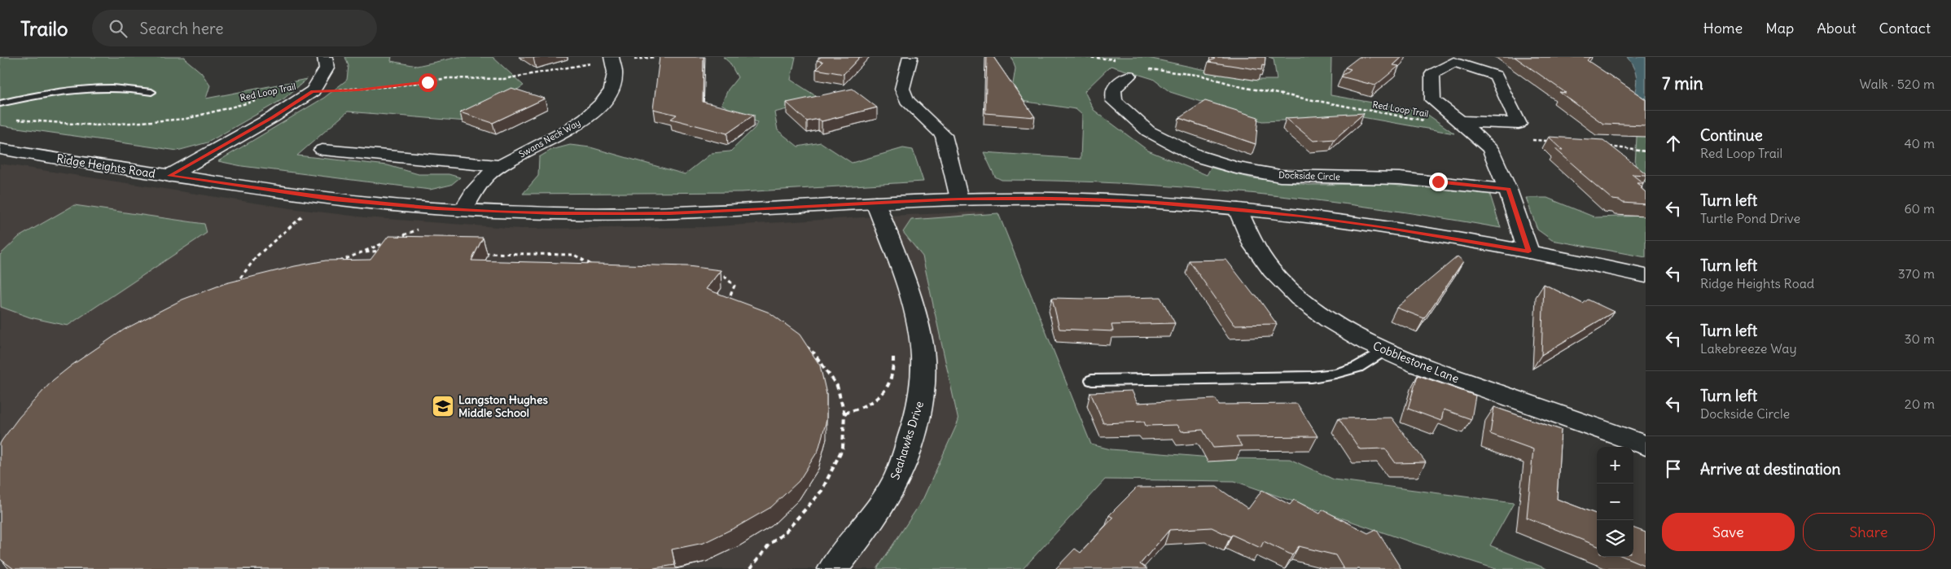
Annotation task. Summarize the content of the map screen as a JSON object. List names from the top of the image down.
{
  "streets": {
    "street": [
      "Swans Neck Way",
      "Ridge Heights Road",
      "Dockside Circle",
      "Cobblestone Lane",
      "Seahawks Drive"
    ],
    "path": ["Red Loop Trail"]
  },
  "crossings": [
    ["Red Loop Trail", "Swans Neck Way"],
    ["Swans Neck Way", "Ridge Heights Road"],
    ["Ridge Heights Road", "Cobblestone Lane"],
    ["Ridge Heights Road", "Seahawks Drive"]
  ],
  "places": {
    "school or university": ["Langston Hughes Middle School"]
  },
  "page": {
    "header": "Trailo",
    "search": "Search here",
    "nav": [
      "Home",
      "Map",
      "About",
      "Contact"
    ],
    "heading": ["7 min", "Walk · 520 m"],
    "list": [
      ["Continue", "Red Loop Trail", "40 m"],
      ["Turn left", "Turtle Pond Drive", "60 m"],
      ["Turn left", "Ridge Heights Road", "370 m"],
      ["Turn left", "Lakebreeze Way", "30 m"],
      ["Turn left", "Dockside Circle", "20 m"],
      "Arrive at destination"
    ],
    "map_buttons": ["+", "−"],
    "buttons": ["Save", "Share"]
  }
}
